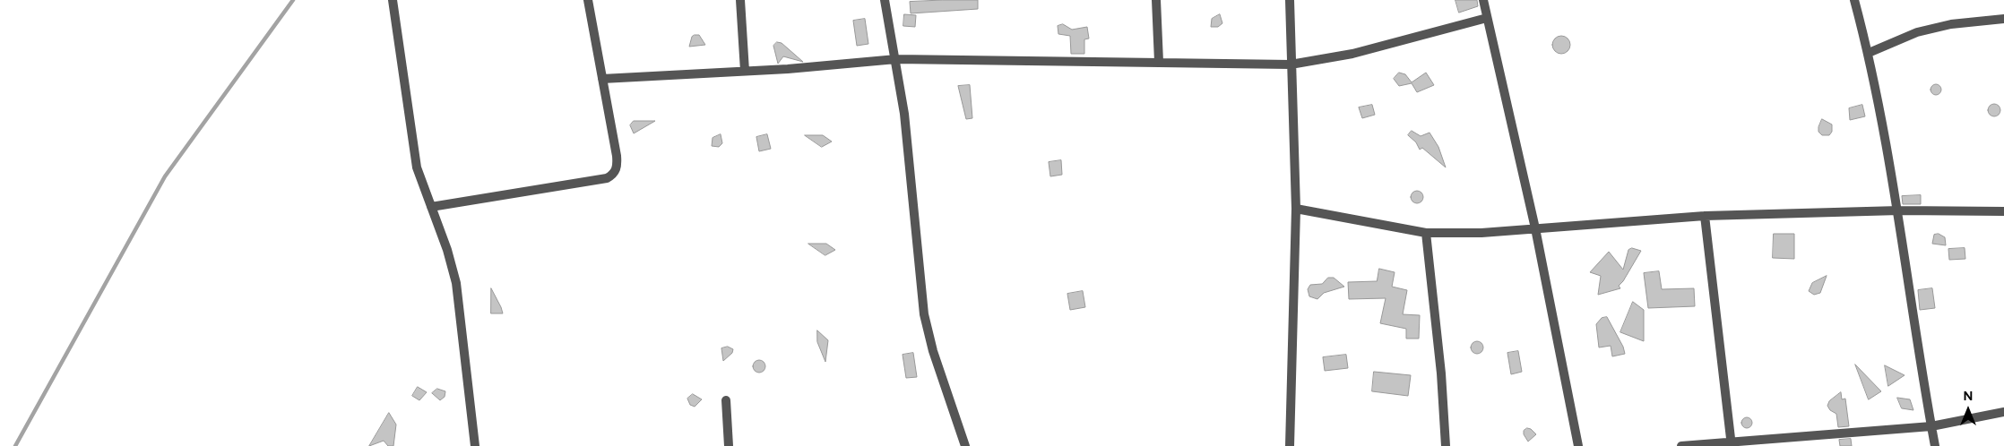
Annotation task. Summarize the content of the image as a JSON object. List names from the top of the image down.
{
  "north": "top"
}
